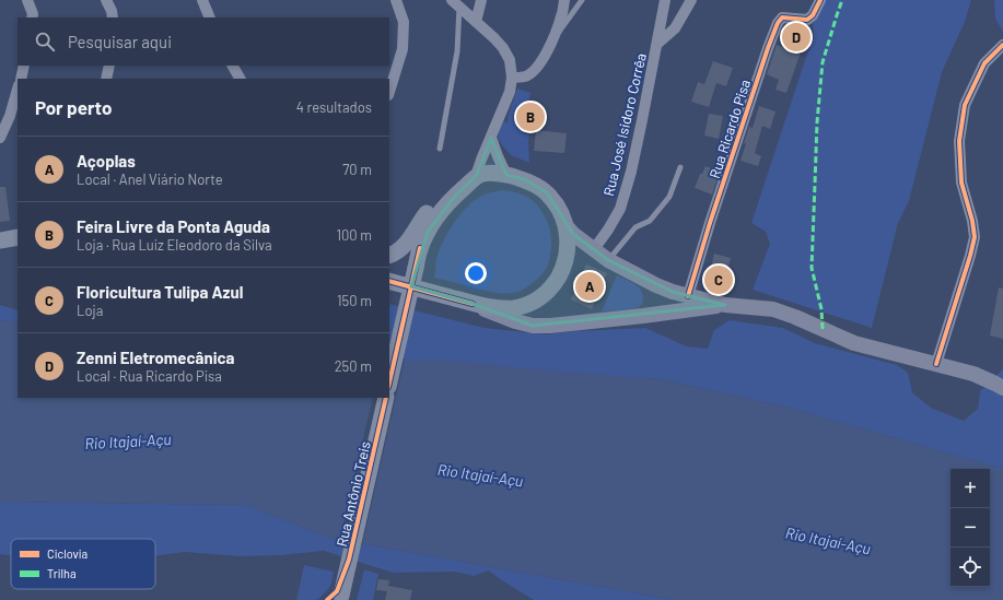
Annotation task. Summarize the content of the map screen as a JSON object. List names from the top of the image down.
{
  "streets": {
    "main road": ["Rua Antônio Treis"],
    "street": ["Rua José Isidoro Corrêa", "Rua Ricardo Pisa"]
  },
  "water": ["Rio Itajaí-Açu"],
  "legend": ["Ciclovia", "Trilha"],
  "page": {
    "search": "Pesquisar aqui",
    "pins": [
      "D",
      "B",
      "C",
      "A"
    ],
    "heading": ["Por perto", "4 resultados"],
    "list": [
      {
        "mark": "A",
        "name": "Açoplas",
        "note": "Local · Anel Viário Norte",
        "value": "70 m"
      },
      {
        "mark": "B",
        "name": "Feira Livre da Ponta Aguda",
        "note": "Loja · Rua Luiz Eleodoro da Silva",
        "value": "100 m"
      },
      {
        "mark": "C",
        "name": "Floricultura Tulipa Azul",
        "note": "Loja",
        "value": "150 m"
      },
      {
        "mark": "D",
        "name": "Zenni Eletromecânica",
        "note": "Local · Rua Ricardo Pisa",
        "value": "250 m"
      }
    ],
    "map_buttons": ["+", "−"]
  }
}
